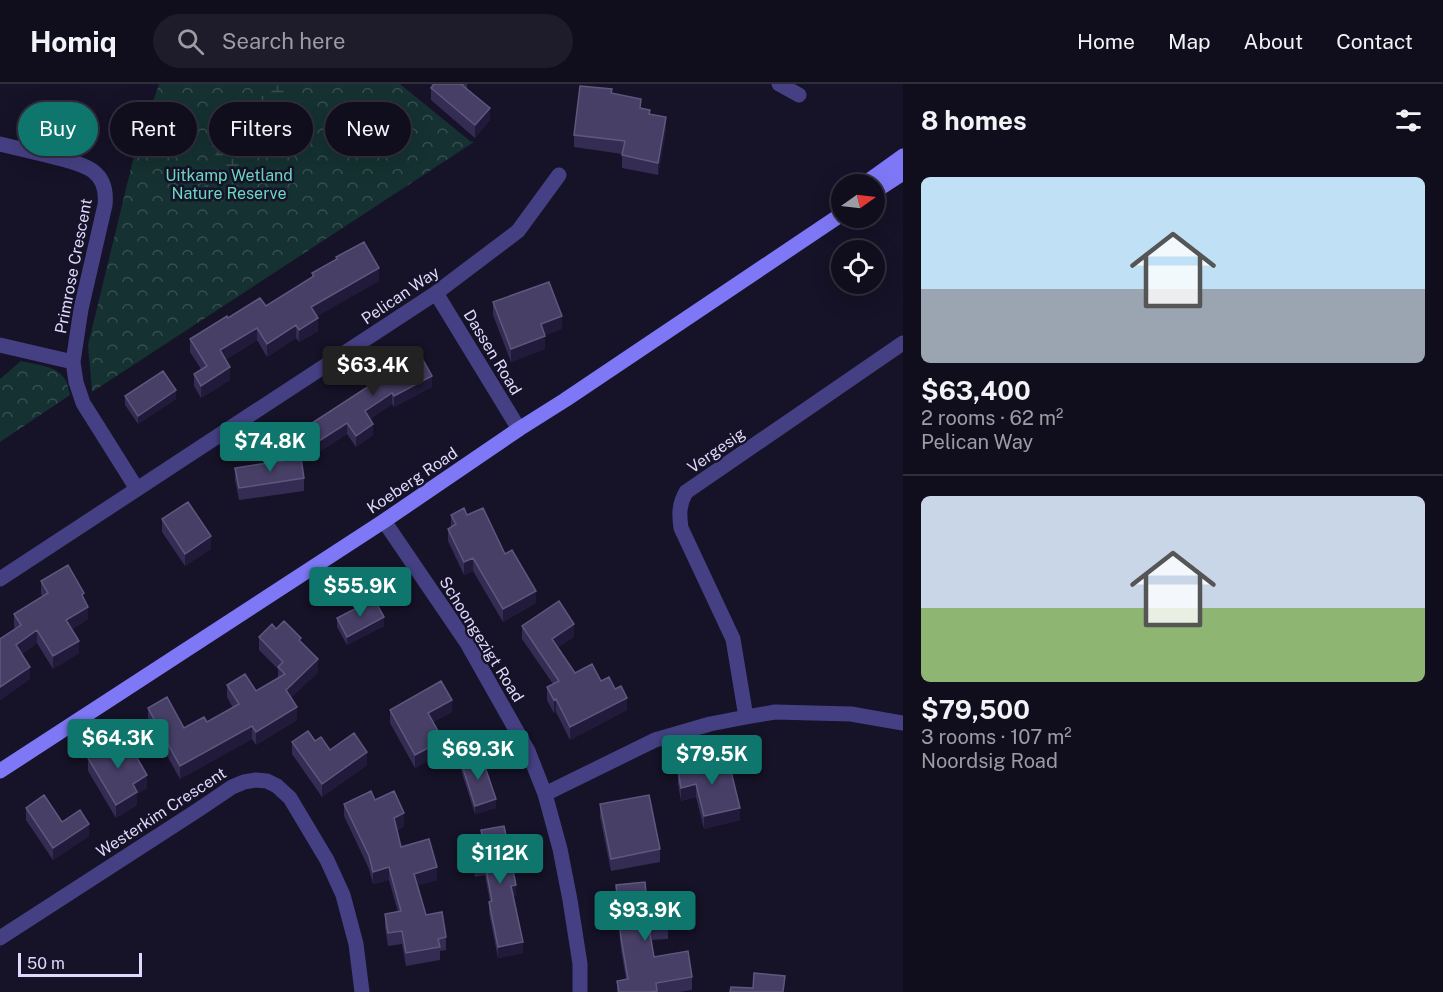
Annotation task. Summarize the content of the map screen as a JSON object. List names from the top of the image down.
{
  "streets": {
    "main road": ["Koeberg Road"],
    "street": [
      "Primrose Crescent",
      "Pelican Way",
      "Dassen Road",
      "Vergesig",
      "Schoongezigt Road",
      "Westerkim Crescent"
    ]
  },
  "crossings": [
    ["Primrose Crescent", "Pelican Way"],
    ["Pelican Way", "Dassen Road"],
    ["Dassen Road", "Koeberg Road"],
    ["Koeberg Road", "Schoongezigt Road"]
  ],
  "parks": ["Uitkamp Wetland Nature Reserve"],
  "scale_bar": "50 m",
  "north": "right",
  "page": {
    "header": "Homiq",
    "search": "Search here",
    "nav": [
      "Home",
      "Map",
      "About",
      "Contact"
    ],
    "heading": "8 homes",
    "chip": [
      "Buy",
      "Rent",
      "Filters",
      "New"
    ],
    "list": [
      {
        "name": "$63,400",
        "note": "2 rooms · 62 m² · Pelican Way"
      },
      {
        "name": "$79,500",
        "note": "3 rooms · 107 m² · Noordsig Road"
      }
    ],
    "price": [
      "$63.4K",
      "$74.8K",
      "$55.9K",
      "$64.3K",
      "$69.3K",
      "$79.5K",
      "$112K",
      "$93.9K"
    ],
    "scale": "50 m"
  }
}
